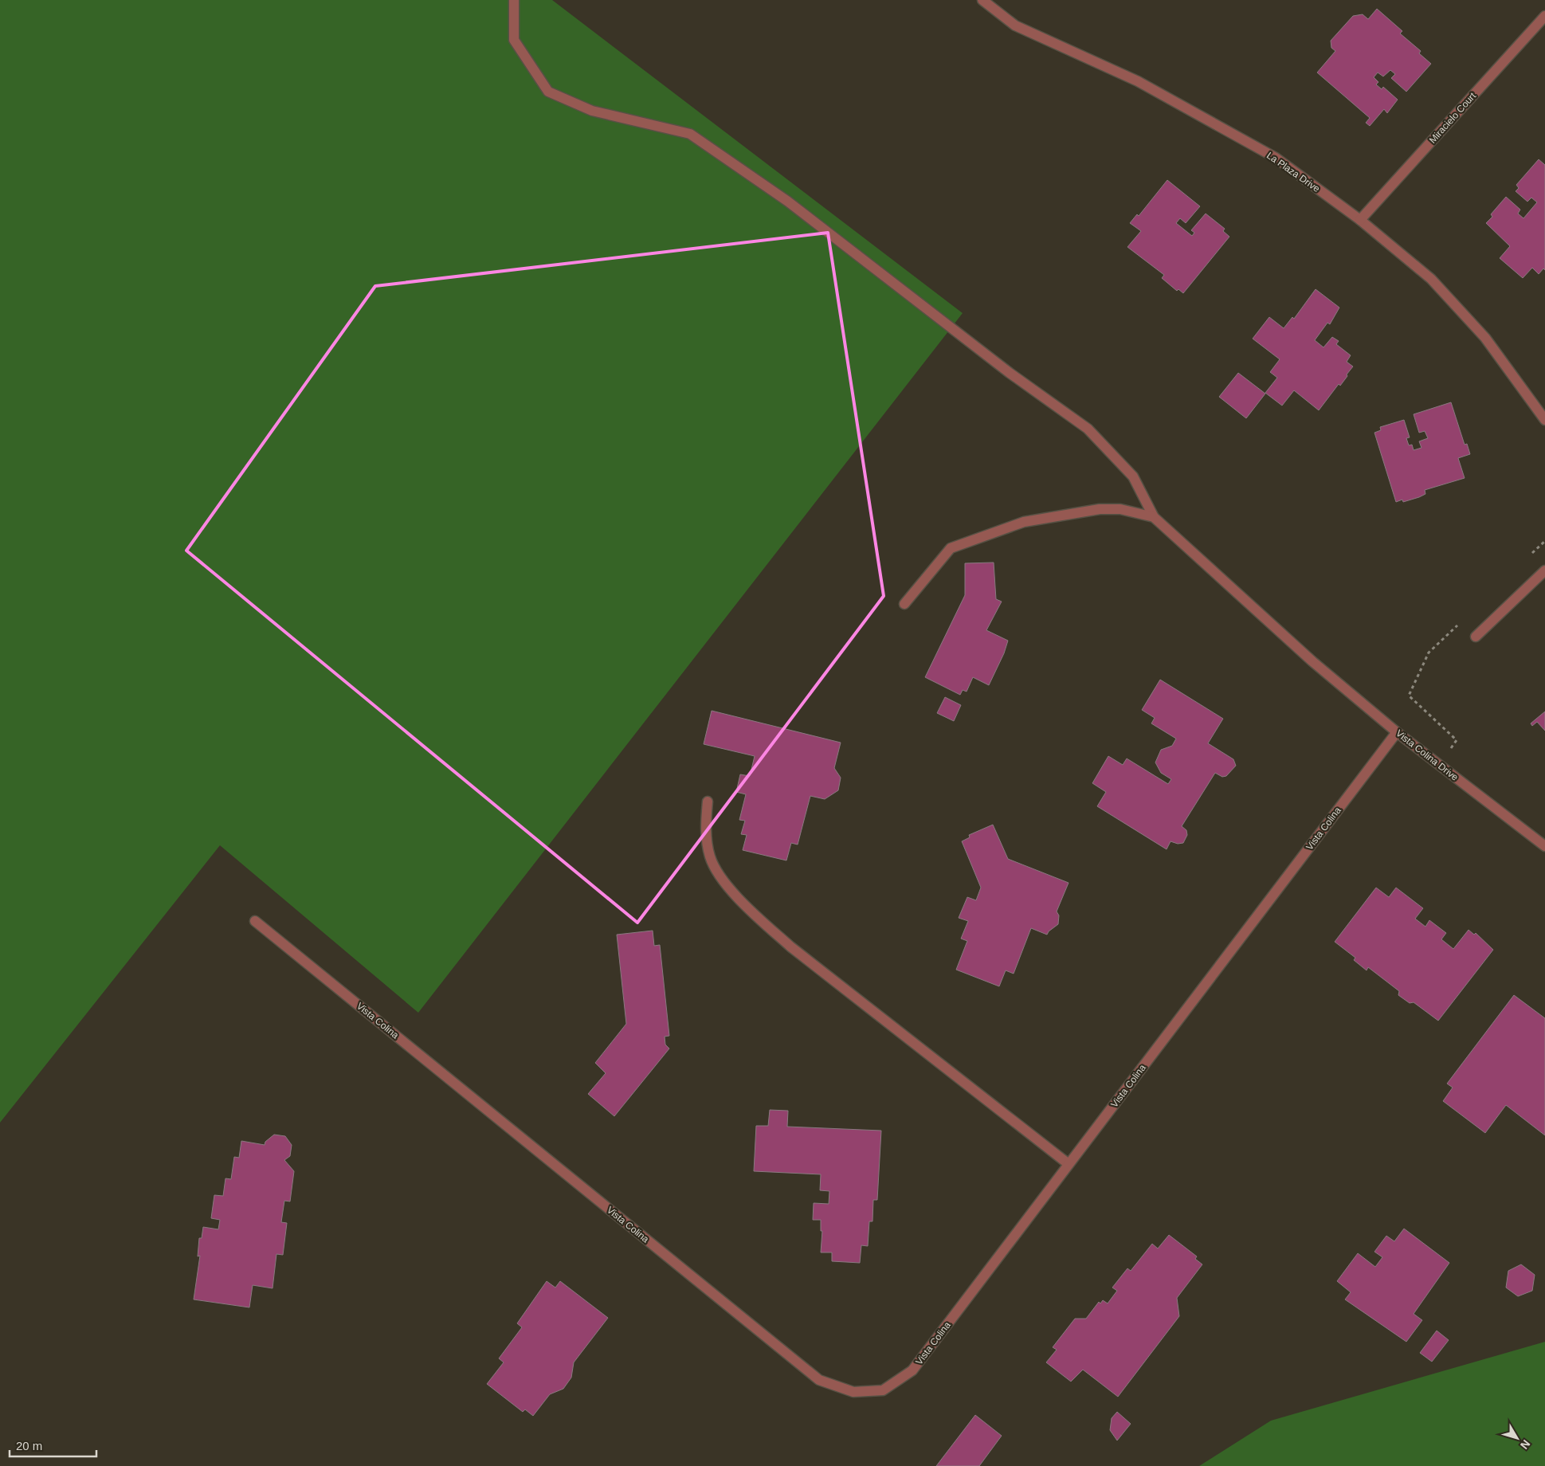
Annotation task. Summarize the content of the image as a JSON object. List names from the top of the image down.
{
  "streets": {
    "street": [
      "Miracielo Court",
      "La Plaza Drive",
      "Vista Colina Drive",
      "Vista Colina"
    ]
  },
  "crossings": [
    ["Miracielo Court", "La Plaza Drive"],
    ["Vista Colina Drive", "Vista Colina"]
  ],
  "scale_bar": "20 m",
  "north": "bottom right"
}
